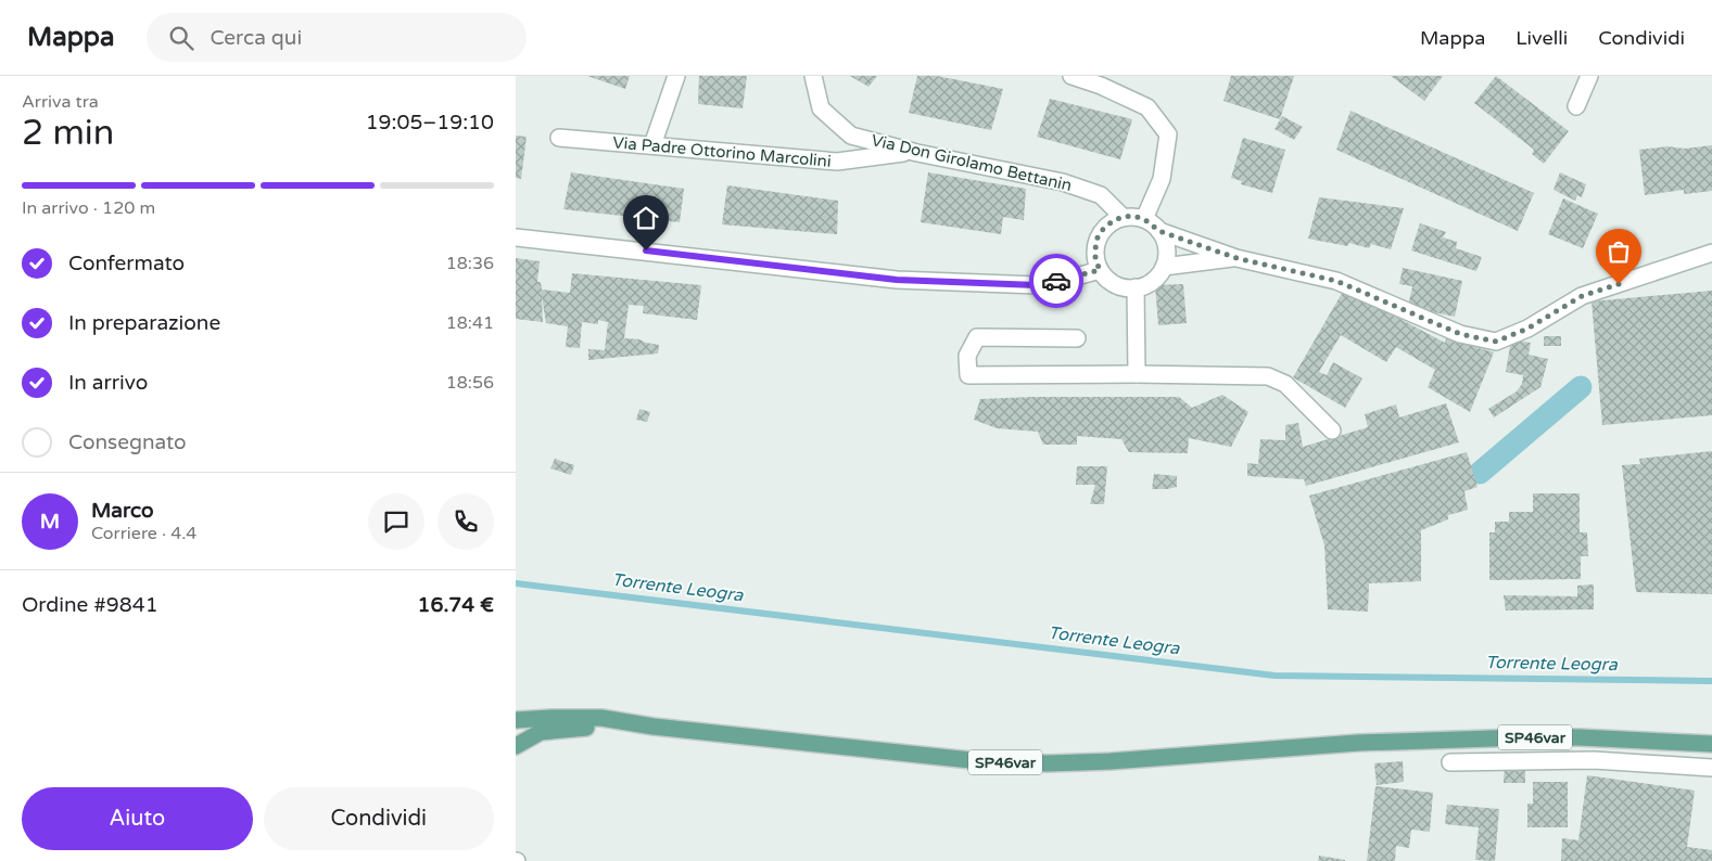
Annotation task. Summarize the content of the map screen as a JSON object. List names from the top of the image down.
{
  "streets": {
    "main road": ["SP46var"],
    "street": ["Via Padre Ottorino Marcolini", "Via Don Girolamo Bettanin"]
  },
  "crossings": [
    ["Via Padre Ottorino Marcolini", "Via Don Girolamo Bettanin"]
  ],
  "water": ["Torrente Leogra"],
  "page": {
    "header": "Mappa",
    "search": "Cerca qui",
    "nav": ["Mappa", "Livelli", "Condividi"],
    "heading": ["2 min", "Arriva tra", "19:05–19:10"],
    "panel": [
      "Marco",
      "Corriere · 4.4",
      "Ordine #9841",
      "16.74 €"
    ],
    "bar": "In arrivo · 120 m",
    "list": [
      ["Confermato", "18:36"],
      ["In preparazione", "18:41"],
      ["In arrivo", "18:56"],
      "Consegnato"
    ],
    "round": "M",
    "buttons": ["Aiuto", "Condividi"]
  }
}
